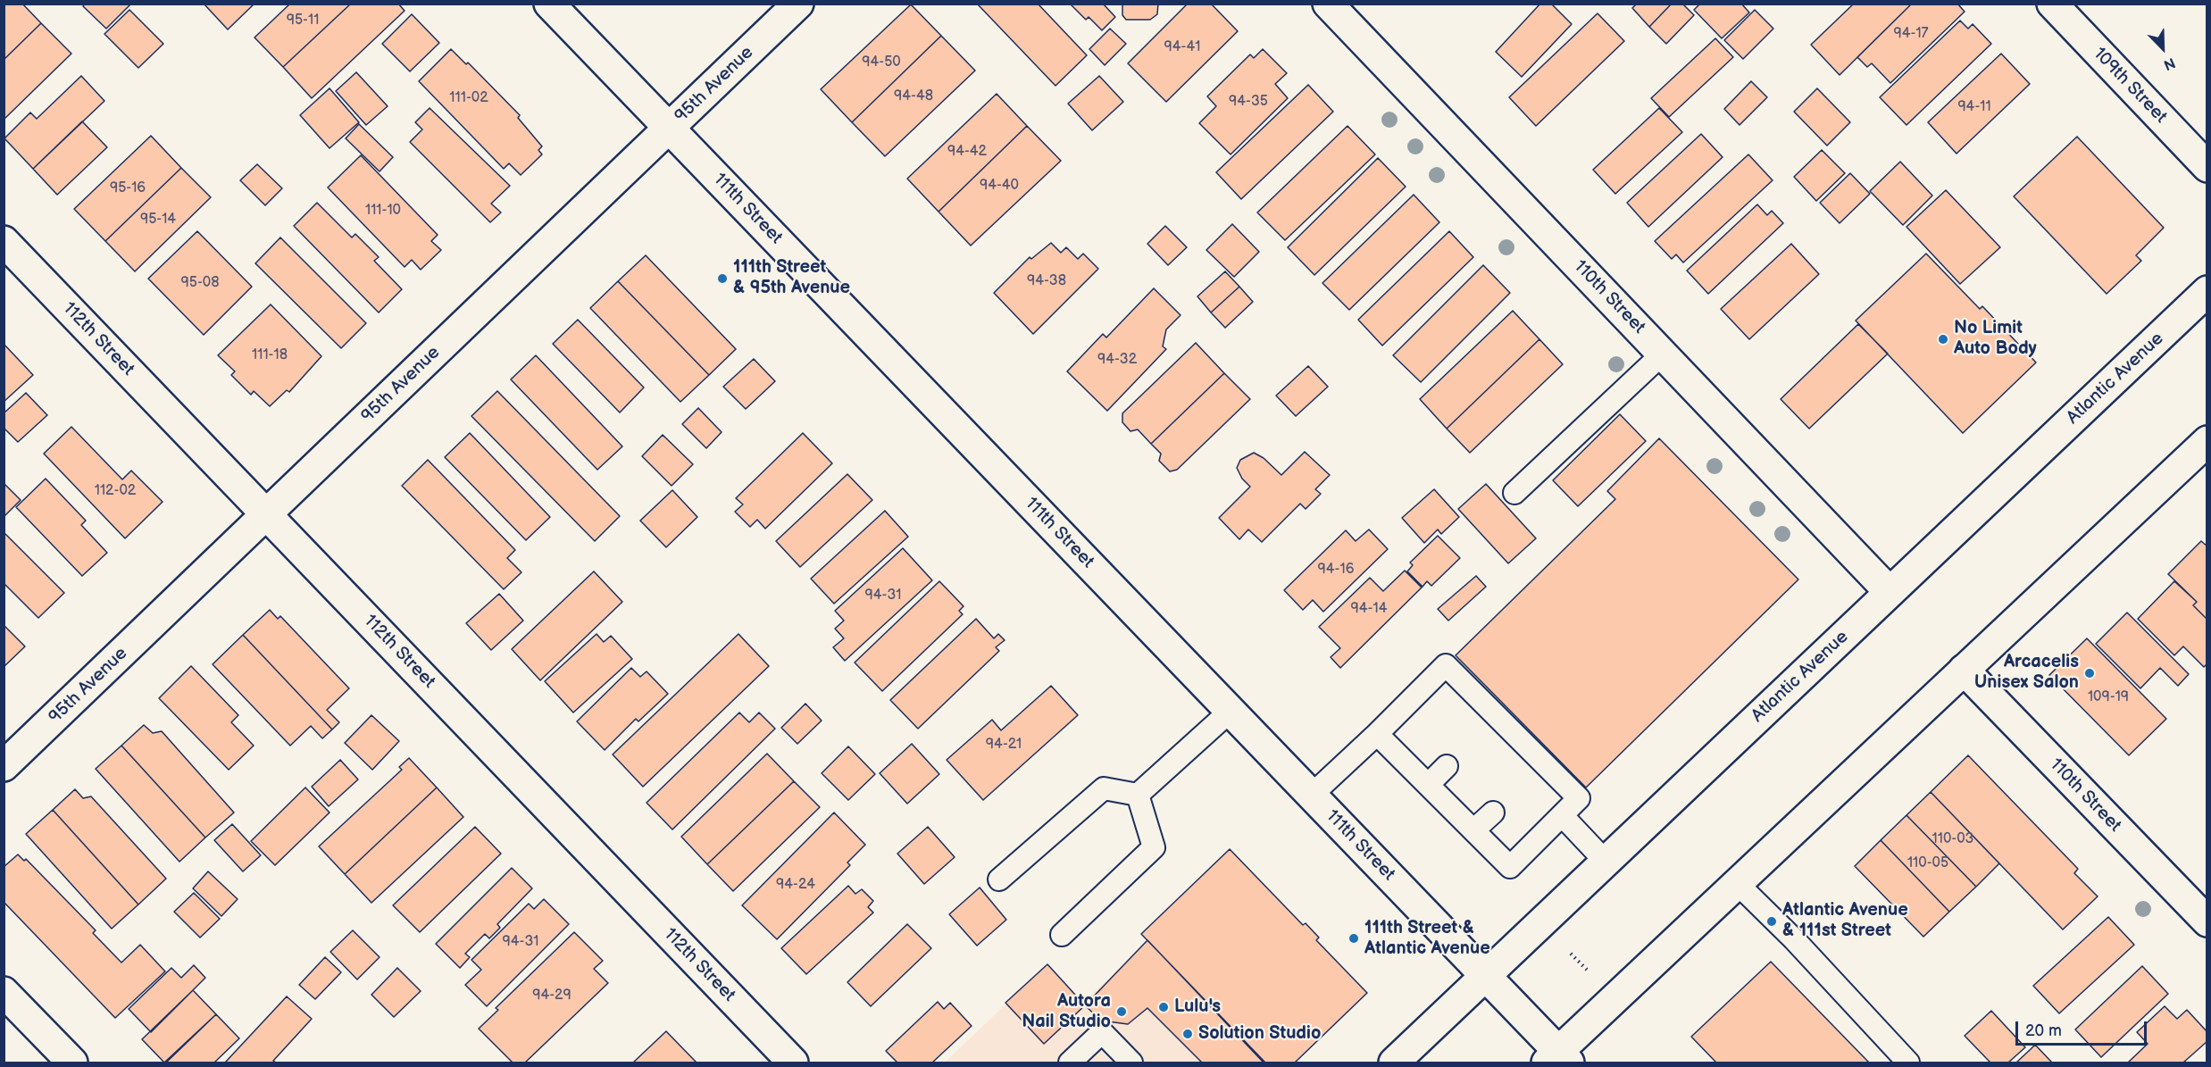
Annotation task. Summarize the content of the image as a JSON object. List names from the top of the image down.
{
  "streets": {
    "street": [
      "95th Avenue",
      "109th Street",
      "111th Street",
      "110th Street",
      "112th Street",
      "Atlantic Avenue"
    ]
  },
  "crossings": [
    ["95th Avenue", "111th Street"],
    ["95th Avenue", "112th Street"],
    ["111th Street", "Atlantic Avenue"],
    ["110th Street", "Atlantic Avenue"]
  ],
  "places": [
    "111th Street & 95th Avenue",
    "No Limit Auto Body",
    "Arcacelis Unisex Salon",
    "Atlantic Avenue & 111st Street",
    "111th Street & Atlantic Avenue",
    "Lulu's",
    "Autora Nail Studio",
    "Solution Studio"
  ],
  "house_numbers": [
    "95-11",
    "94-17",
    "94-41",
    "94-50",
    "94-48",
    "111-02",
    "94-35",
    "94-11",
    "94-42",
    "94-40",
    "95-16",
    "111-10",
    "95-14",
    "94-38",
    "95-08",
    "111-18",
    "94-32",
    "112-02",
    "94-16",
    "94-31",
    "94-14",
    "109-19",
    "94-21",
    "110-03",
    "110-05",
    "94-24",
    "94-31",
    "94-29"
  ],
  "scale_bar": "20 m",
  "north": "bottom right"
}
